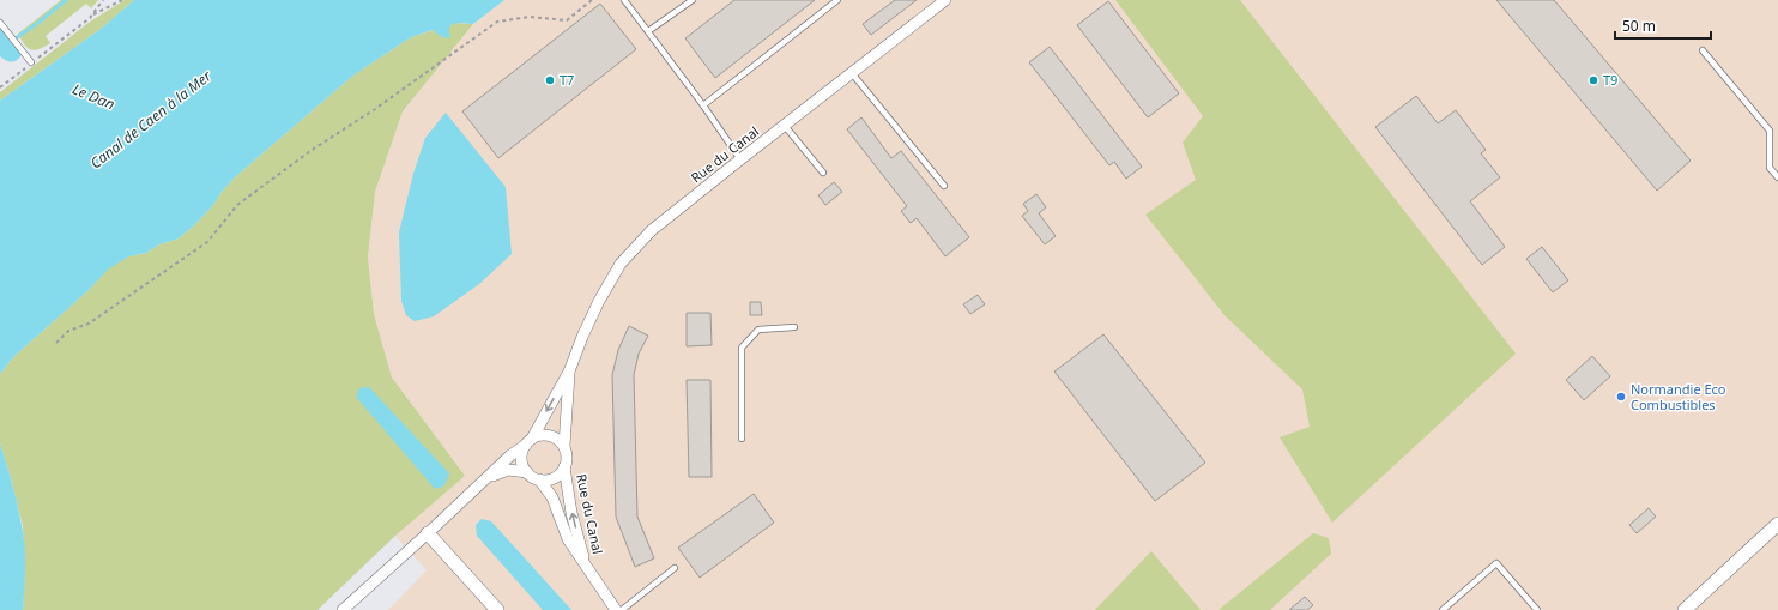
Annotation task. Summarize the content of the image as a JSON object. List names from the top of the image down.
{
  "streets": {
    "street": ["Rue du Canal"]
  },
  "water": ["Le Dan", "Canal de Caen à la Mer"],
  "places": ["T7", "T9", "Normandie Eco Combustibles"],
  "scale_bar": "50 m"
}
